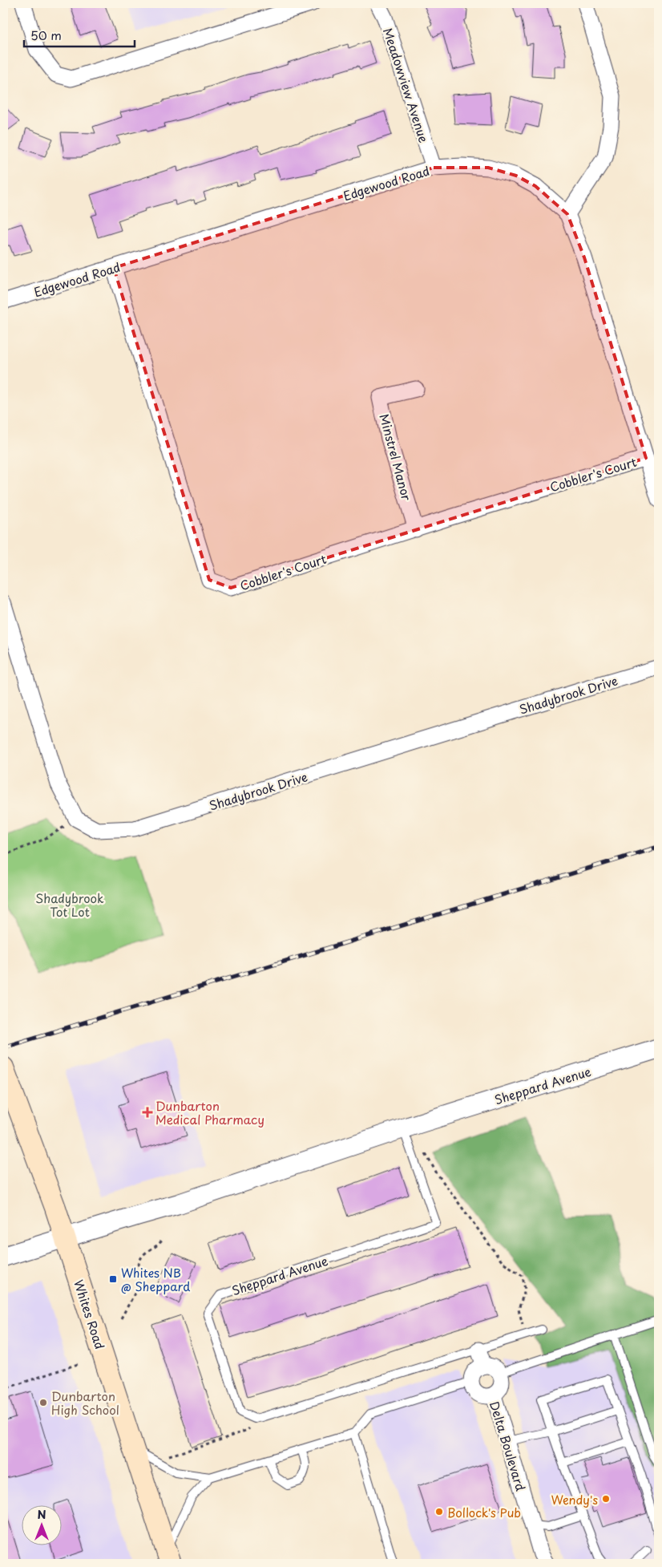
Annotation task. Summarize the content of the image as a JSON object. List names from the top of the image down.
{
  "streets": {
    "main road": ["Whites Road"],
    "street": [
      "Meadowview Avenue",
      "Edgewood Road",
      "Minstrel Manor",
      "Cobbler's Court",
      "Shadybrook Drive",
      "Sheppard Avenue",
      "Delta Boulevard"
    ]
  },
  "crossings": [
    ["Meadowview Avenue", "Edgewood Road"],
    ["Edgewood Road", "Cobbler's Court"],
    ["Minstrel Manor", "Cobbler's Court"],
    ["Sheppard Avenue", "Whites Road"]
  ],
  "parks": ["Shadybrook Tot Lot"],
  "places": {
    "health": ["Dunbarton Medical Pharmacy"],
    "transit": ["Whites NB @ Sheppard"],
    "other": ["Dunbarton High School", "Wendy's", "Bollock's Pub"]
  },
  "scale_bar": "50 m",
  "north": "top"
}
